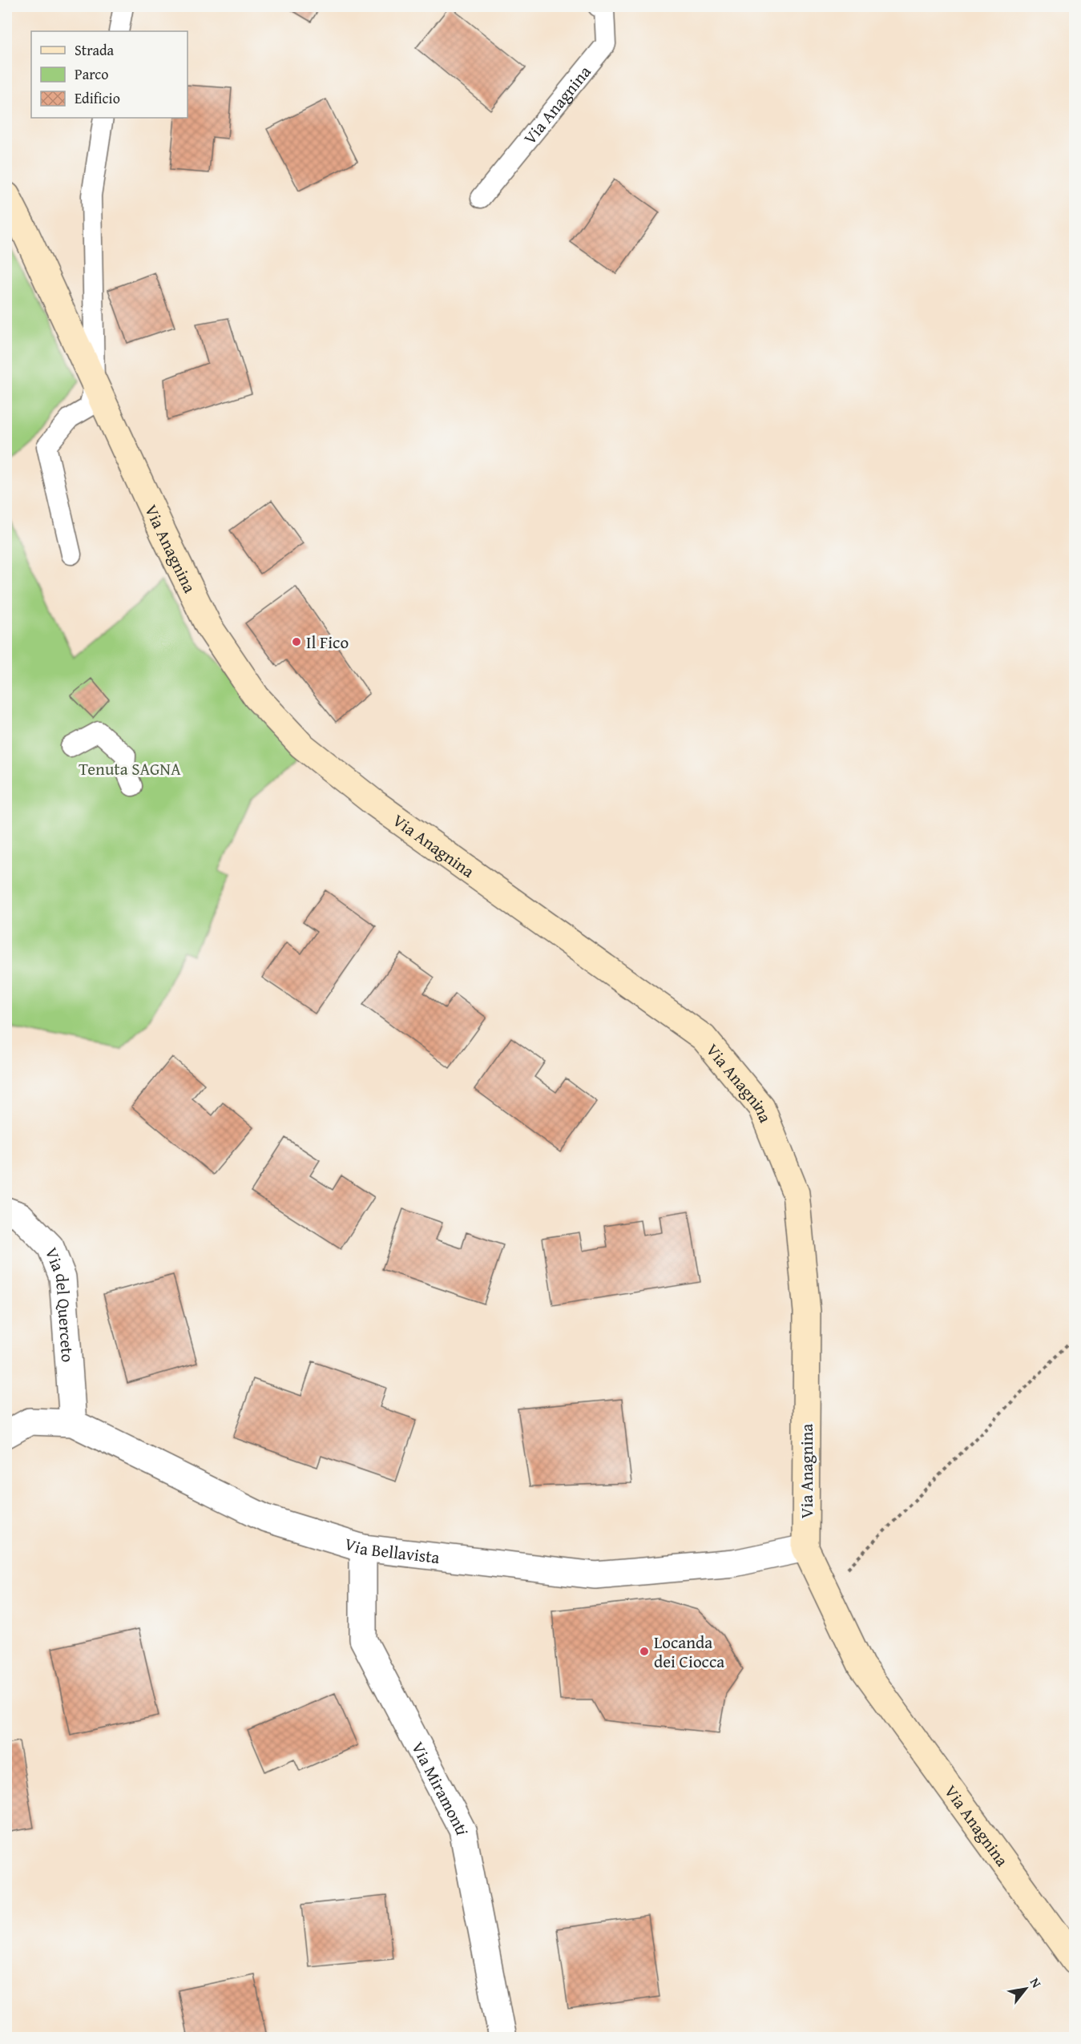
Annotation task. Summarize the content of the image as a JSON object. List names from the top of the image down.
{
  "streets": {
    "main road": ["Via Anagnina"],
    "street": ["Via del Querceto", "Via Bellavista", "Via Miramonti"]
  },
  "crossings": [
    ["Via Anagnina", "Via Bellavista"],
    ["Via del Querceto", "Via Bellavista"],
    ["Via Bellavista", "Via Miramonti"]
  ],
  "parks": ["Tenuta SAGNA"],
  "places": ["Il Fico", "Locanda dei Ciocca"],
  "legend": ["Strada", "Parco", "Edificio"],
  "north": "top right"
}
